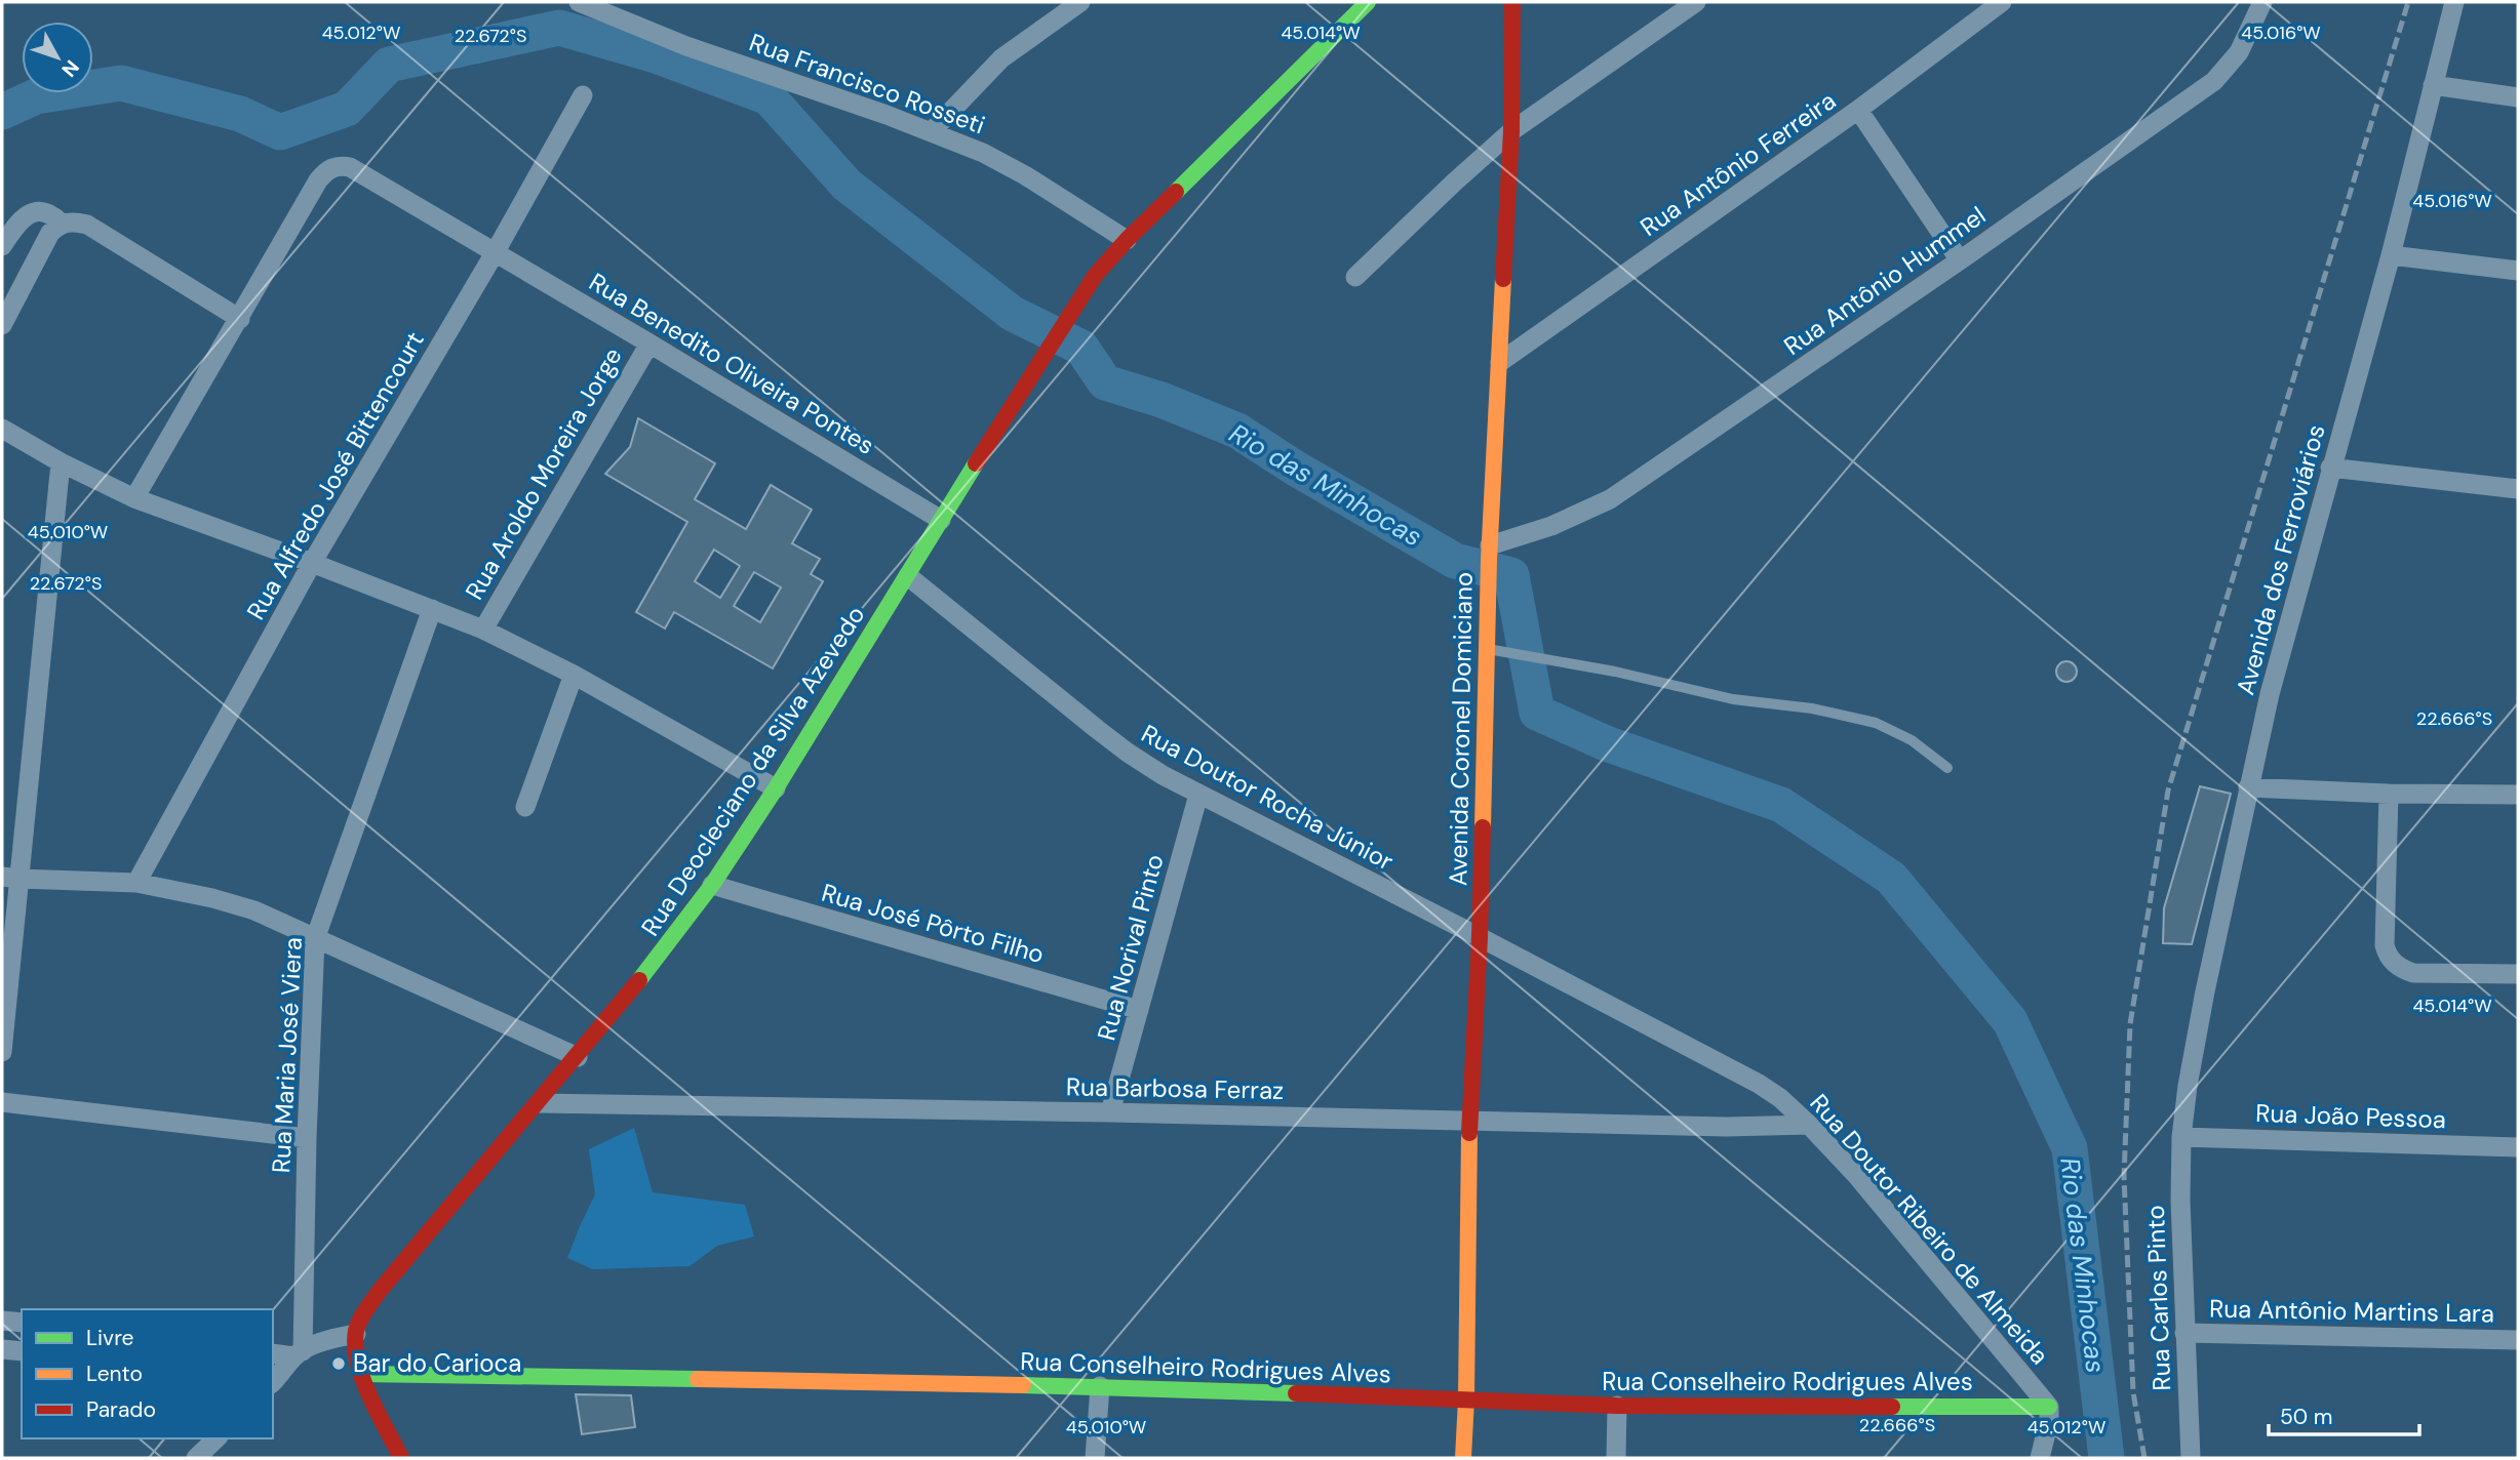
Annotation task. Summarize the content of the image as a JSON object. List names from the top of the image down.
{
  "streets": {
    "street": [
      "Rua Francisco Rosseti",
      "Rua Antônio Ferreira",
      "Rua Antônio Hummel",
      "Rua Benedito Oliveira Pontes",
      "Rua Aroldo Moreira Jorge",
      "Rua Alfredo José Bittencourt",
      "Avenida dos Ferroviários",
      "Avenida Coronel Domiciano",
      "Rua Deocleciano da Silva Azevedo",
      "Rua Doutor Rocha Júnior",
      "Rua José Pôrto Filho",
      "Rua Norival Pinto",
      "Rua Maria José Viera",
      "Rua Barbosa Ferraz",
      "Rua João Pessoa",
      "Rua Doutor Ribeiro de Almeida",
      "Rua Carlos Pinto",
      "Rua Antônio Martins Lara",
      "Rua Conselheiro Rodrigues Alves"
    ]
  },
  "crossings": [
    ["Rua Francisco Rosseti", "Rua Deocleciano da Silva Azevedo"],
    ["Rua Antônio Ferreira", "Avenida Coronel Domiciano"],
    ["Rua Antônio Hummel", "Avenida Coronel Domiciano"],
    ["Rua Benedito Oliveira Pontes", "Rua Aroldo Moreira Jorge"],
    ["Rua Benedito Oliveira Pontes", "Rua Alfredo José Bittencourt"],
    ["Rua Benedito Oliveira Pontes", "Rua Deocleciano da Silva Azevedo"],
    ["Avenida dos Ferroviários", "Rua João Pessoa"],
    ["Avenida dos Ferroviários", "Rua Carlos Pinto"],
    ["Avenida Coronel Domiciano", "Rua Doutor Rocha Júnior"],
    ["Avenida Coronel Domiciano", "Rua Barbosa Ferraz"],
    ["Avenida Coronel Domiciano", "Rua Doutor Ribeiro de Almeida"],
    ["Avenida Coronel Domiciano", "Rua Conselheiro Rodrigues Alves"],
    ["Rua Deocleciano da Silva Azevedo", "Rua Doutor Rocha Júnior"],
    ["Rua Deocleciano da Silva Azevedo", "Rua José Pôrto Filho"],
    ["Rua Deocleciano da Silva Azevedo", "Rua Barbosa Ferraz"],
    ["Rua Doutor Rocha Júnior", "Rua Norival Pinto"],
    ["Rua Doutor Rocha Júnior", "Rua Doutor Ribeiro de Almeida"],
    ["Rua José Pôrto Filho", "Rua Norival Pinto"],
    ["Rua Norival Pinto", "Rua Barbosa Ferraz"],
    ["Rua Barbosa Ferraz", "Rua Doutor Ribeiro de Almeida"],
    ["Rua João Pessoa", "Rua Carlos Pinto"],
    ["Rua Doutor Ribeiro de Almeida", "Rua Conselheiro Rodrigues Alves"],
    ["Rua Carlos Pinto", "Rua Antônio Martins Lara"]
  ],
  "water": ["Rio das Minhocas"],
  "places": ["Bar do Carioca"],
  "legend": ["Livre", "Lento", "Parado"],
  "scale_bar": "50 m",
  "north": "bottom right",
  "coordinates": [
    "45.014°W",
    "45.012°W",
    "45.016°W",
    "22.672°S",
    "45.010°W",
    "22.666°S"
  ]
}
